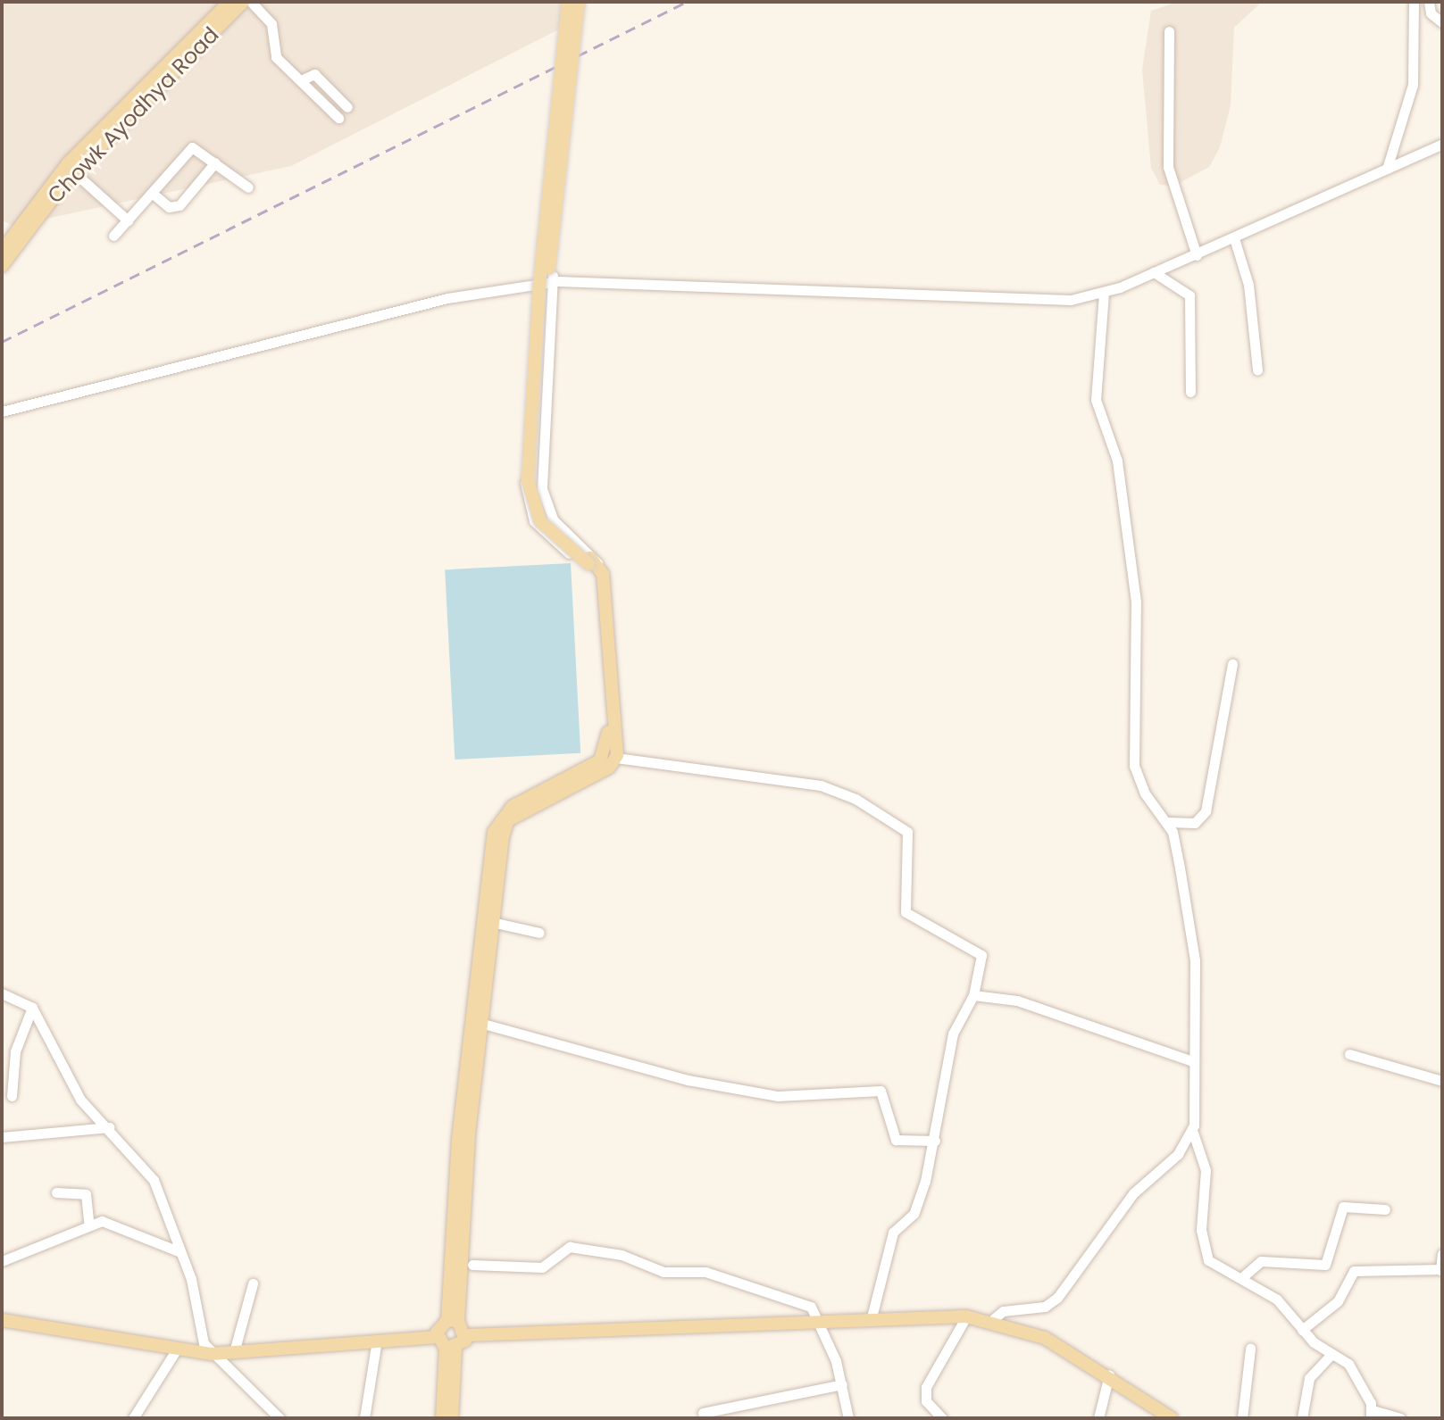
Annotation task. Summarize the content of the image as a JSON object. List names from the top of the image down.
{
  "streets": {
    "main road": ["Chowk Ayodhya Road"]
  }
}
